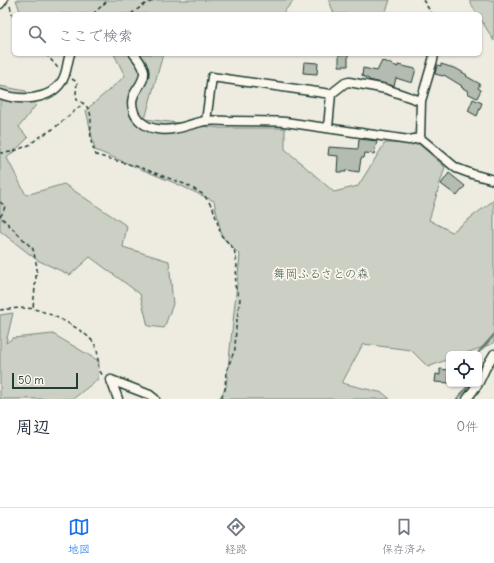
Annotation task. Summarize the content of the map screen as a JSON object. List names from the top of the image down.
{
  "parks": ["舞岡ふるさとの森"],
  "scale_bar": "50 m",
  "page": {
    "search": "ここで検索",
    "scale": "50 m",
    "heading": ["周辺", "0件"],
    "nav": ["地図", "経路", "保存済み"]
  }
}
